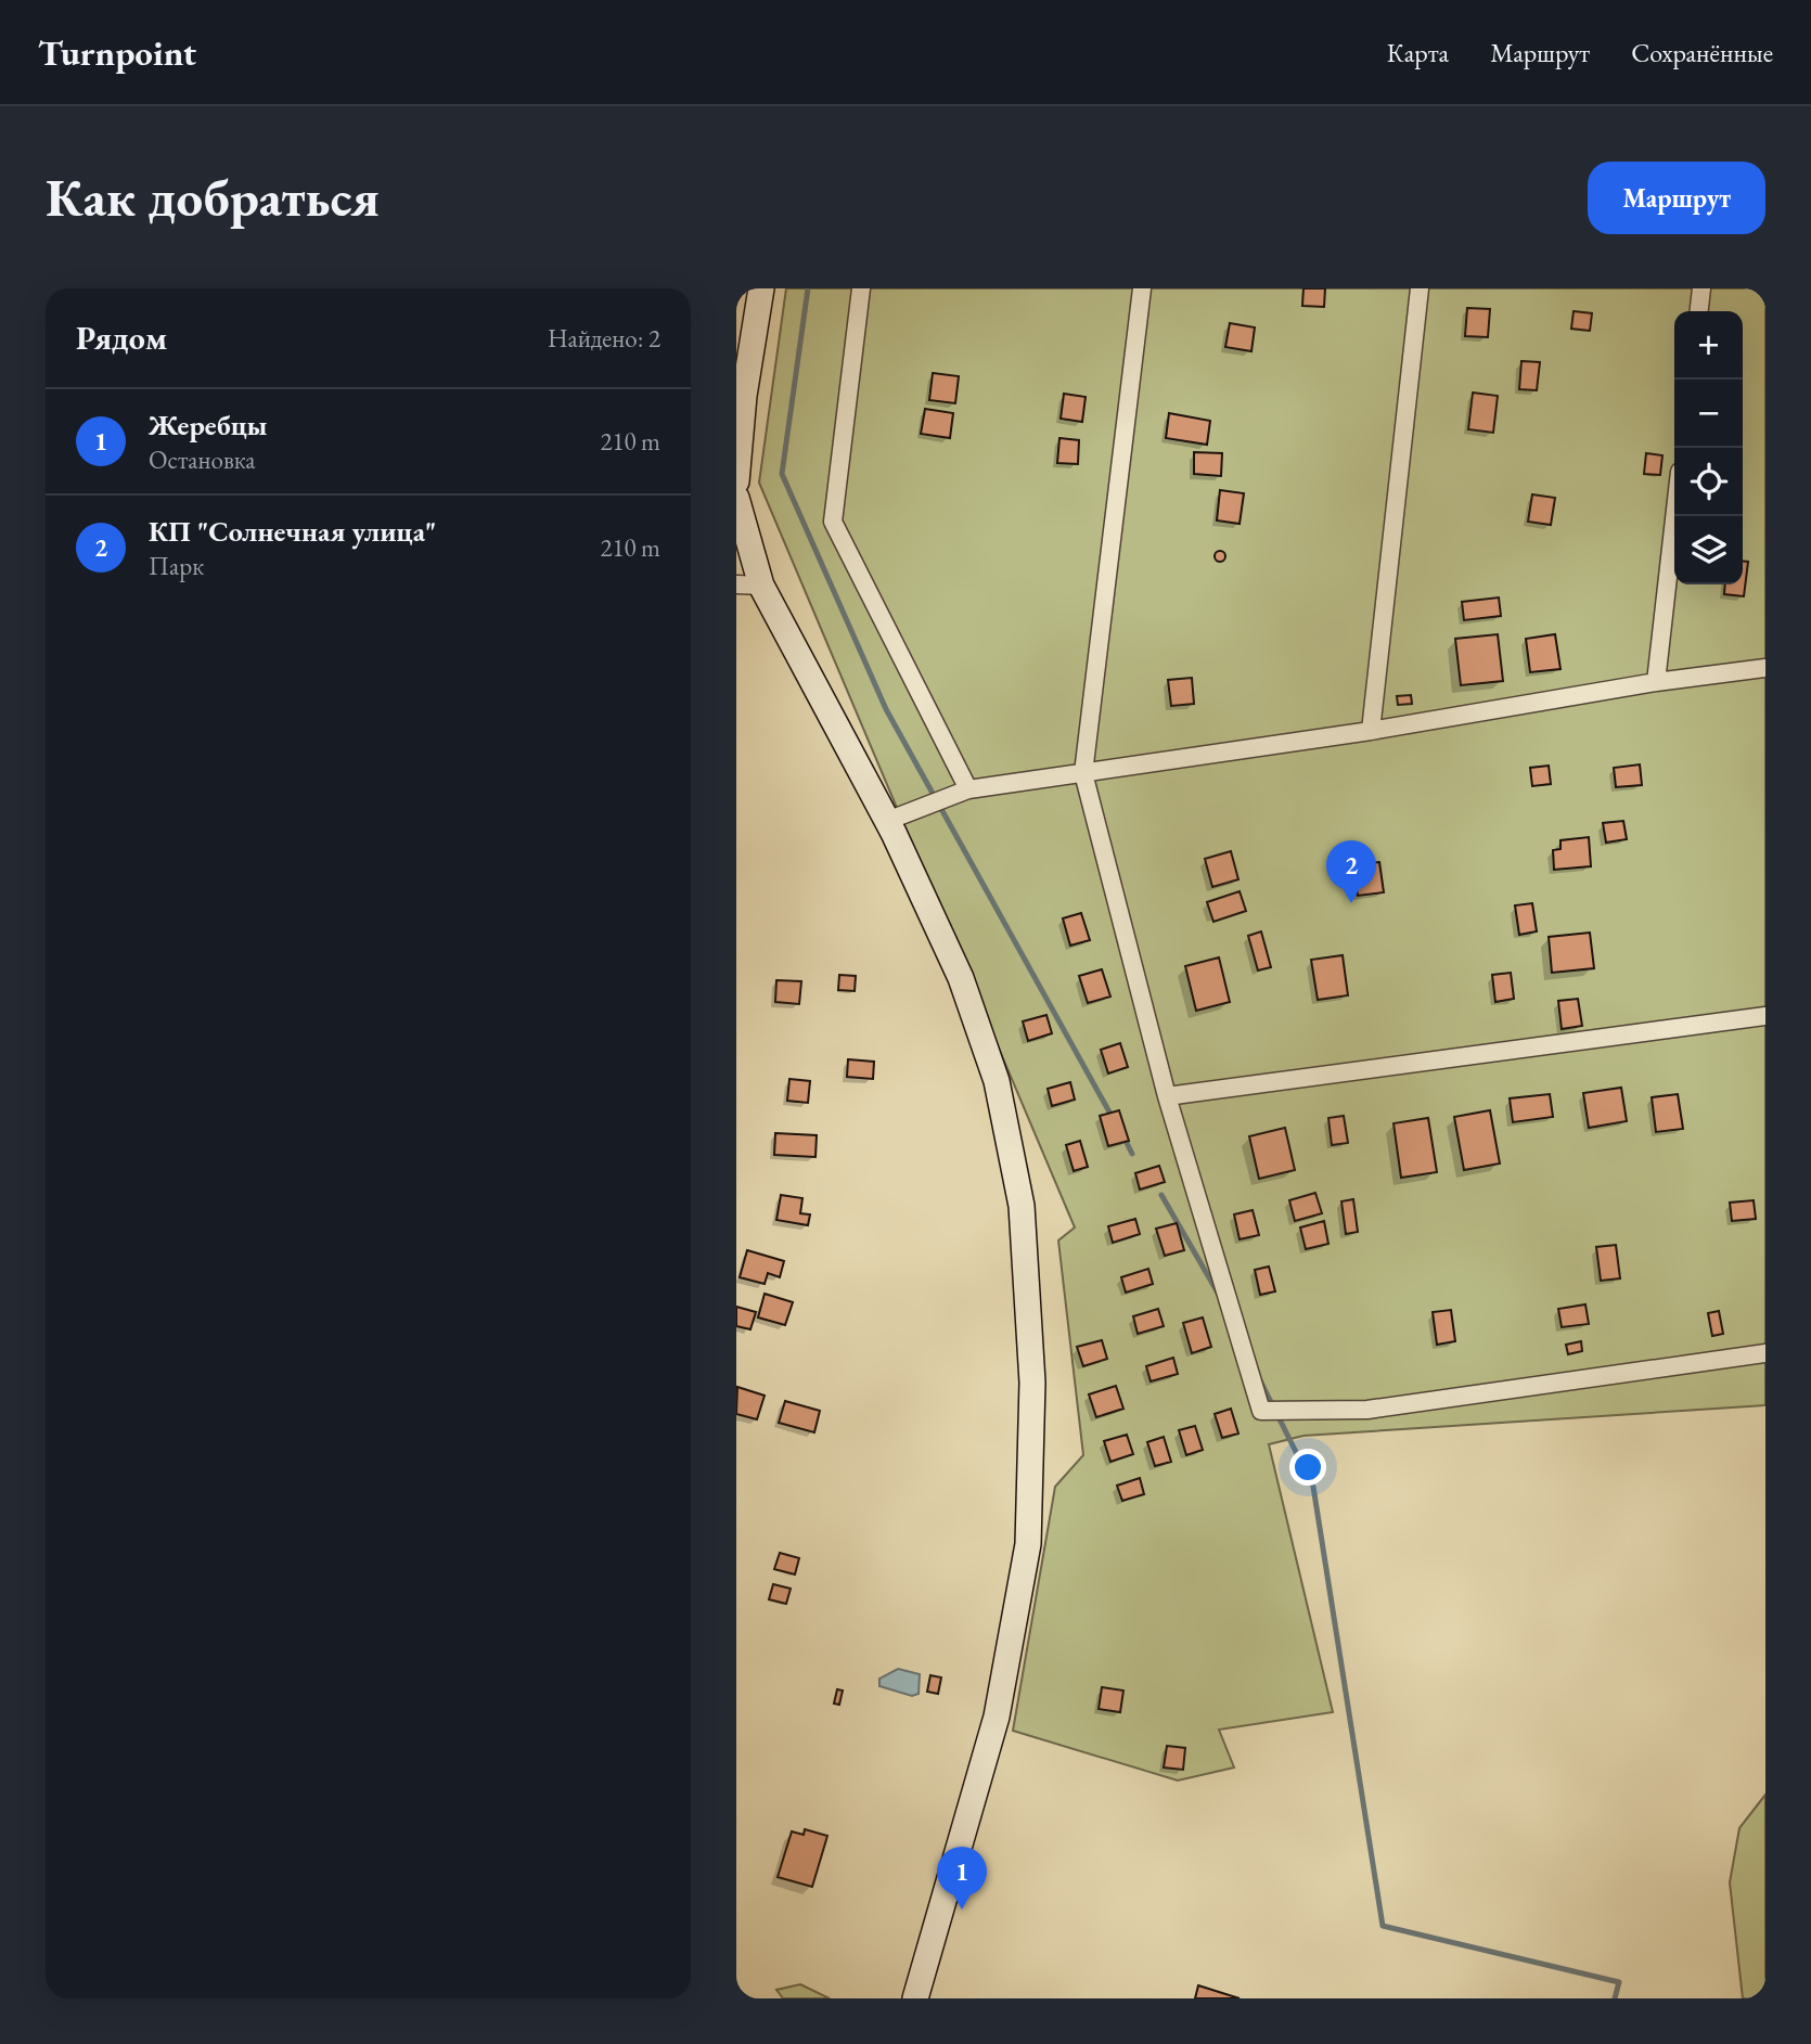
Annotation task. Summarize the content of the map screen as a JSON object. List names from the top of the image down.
{
  "page": {
    "header": "Turnpoint",
    "nav": ["Карта", "Маршрут", "Сохранённые"],
    "buttons": "Маршрут",
    "title": "Как добраться",
    "heading": ["Рядом", "Найдено: 2"],
    "map_buttons": ["+", "−"],
    "list": [
      {
        "mark": "1",
        "name": "Жеребцы",
        "note": "Остановка",
        "value": "210 m"
      },
      {
        "mark": "2",
        "name": "КП \"Солнечная улица\"",
        "note": "Парк",
        "value": "210 m"
      }
    ],
    "pins": ["2", "1"]
  }
}
